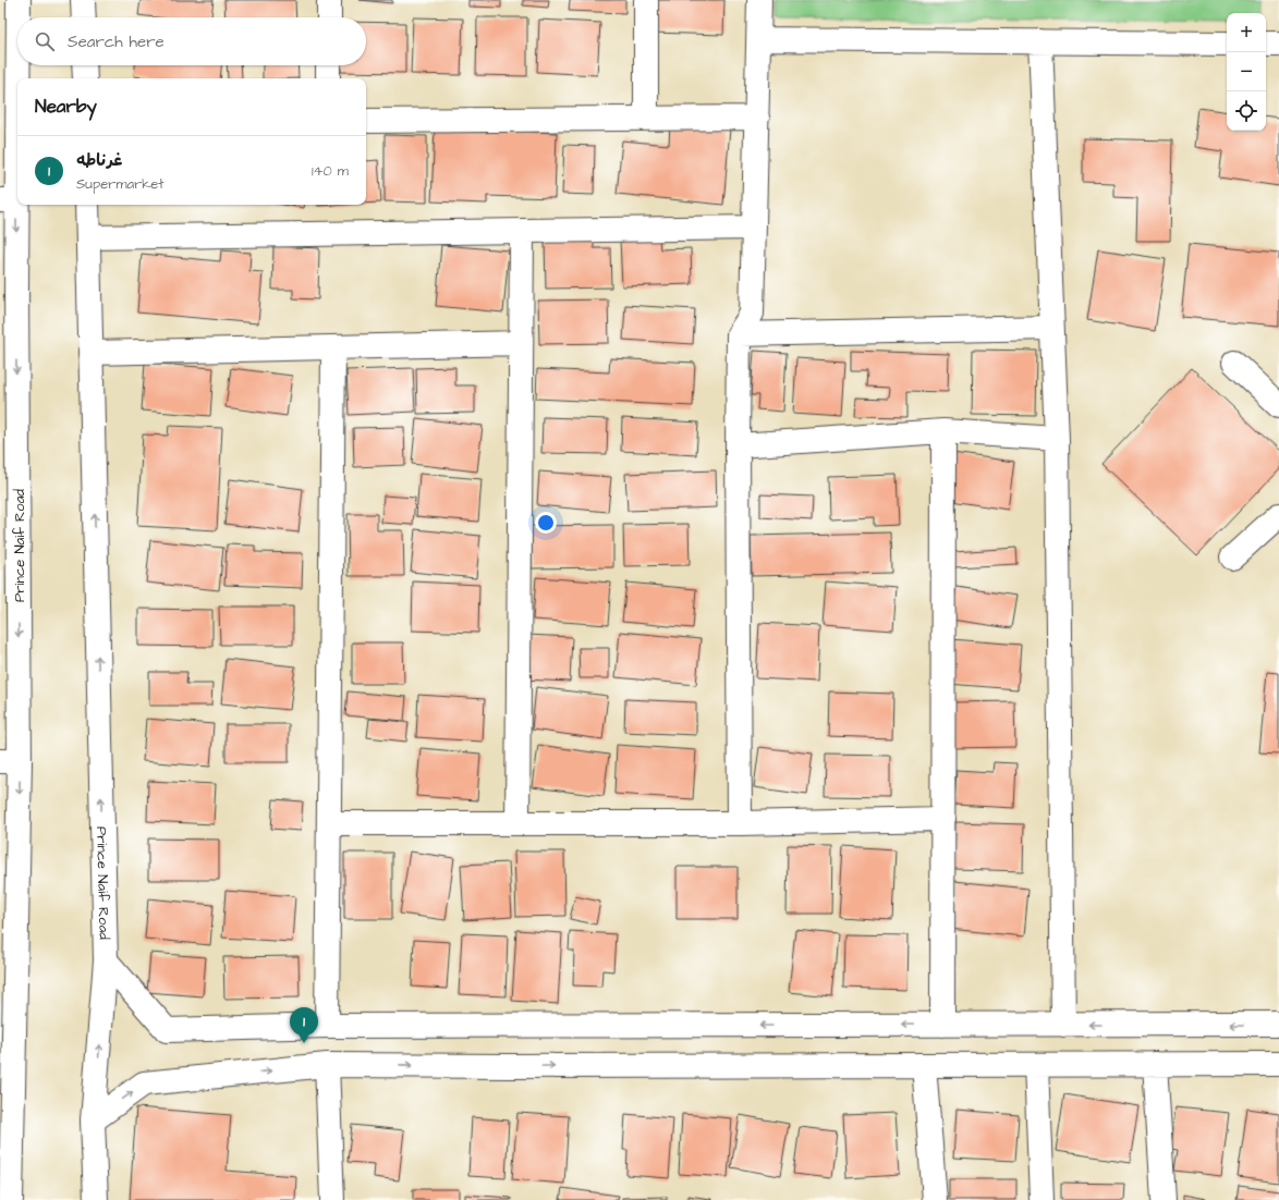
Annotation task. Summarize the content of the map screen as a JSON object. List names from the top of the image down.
{
  "streets": {
    "street": ["Prince Naif Road"]
  },
  "page": {
    "map_buttons": ["+", "−"],
    "search": "Search here",
    "heading": "Nearby",
    "list": [
      {
        "mark": "1",
        "name": "غرناطه",
        "note": "Supermarket",
        "value": "140 m"
      }
    ],
    "pins": "1"
  }
}
